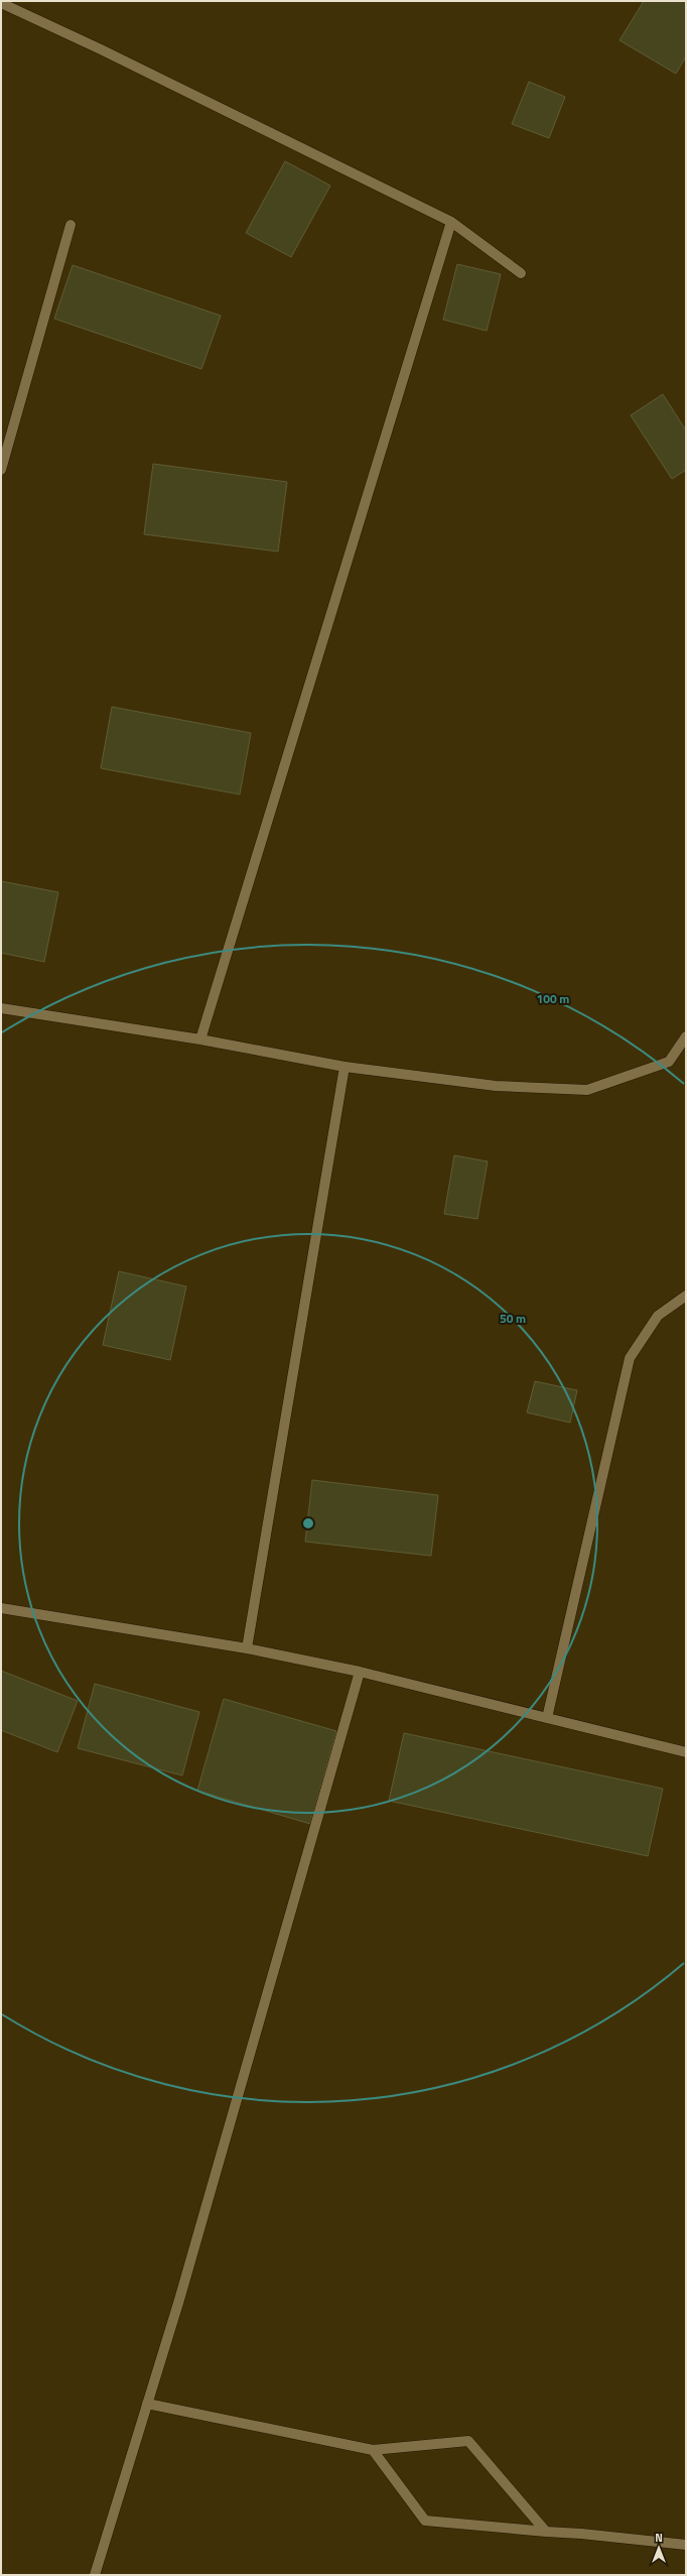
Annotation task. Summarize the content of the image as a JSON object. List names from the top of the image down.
{
  "north": "top",
  "rings": ["100 m", "50 m"]
}
